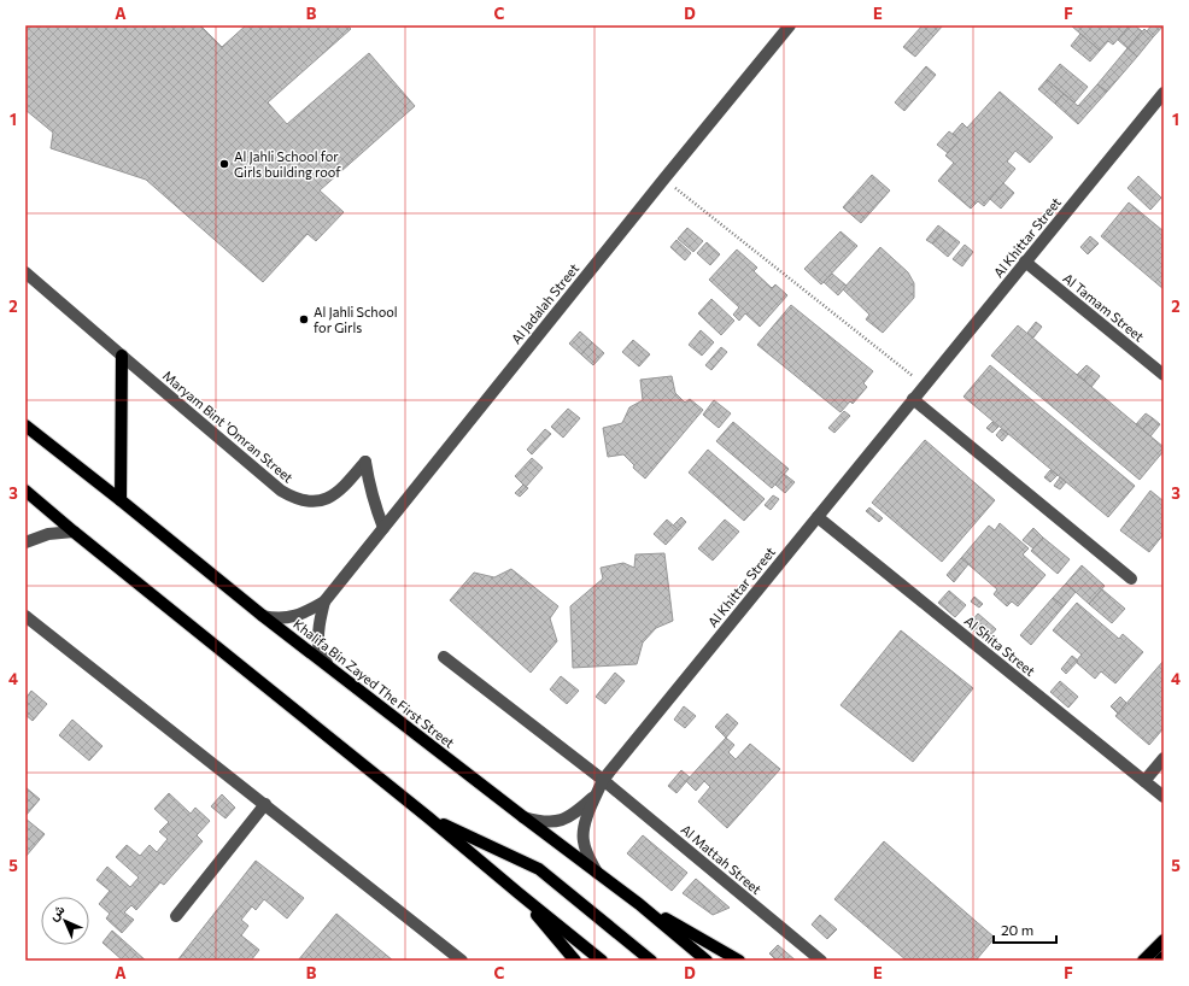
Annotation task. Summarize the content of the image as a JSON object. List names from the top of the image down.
{
  "streets": {
    "main road": ["Khalifa Bin Zayed The First Street"],
    "street": [
      "Al Khittar Street",
      "Al Jadalah Street",
      "Al Tamam Street",
      "Maryam Bint 'Omran Street",
      "Al Shita Street",
      "Al Mattah Street"
    ]
  },
  "crossings": [
    ["Al Khittar Street", "Al Tamam Street"],
    ["Al Khittar Street", "Al Shita Street"],
    ["Al Khittar Street", "Khalifa Bin Zayed The First Street"],
    ["Al Khittar Street", "Al Mattah Street"],
    ["Al Jadalah Street", "Maryam Bint 'Omran Street"],
    ["Al Jadalah Street", "Khalifa Bin Zayed The First Street"]
  ],
  "places": ["Al Jahli School for Girls building roof", "Al Jahli School for Girls"],
  "scale_bar": "20 m",
  "north": "top left",
  "grid": {
    "columns": [
      "A",
      "B",
      "C",
      "D",
      "E",
      "F"
    ],
    "rows": [
      "1",
      "2",
      "3",
      "4",
      "5"
    ]
  }
}
